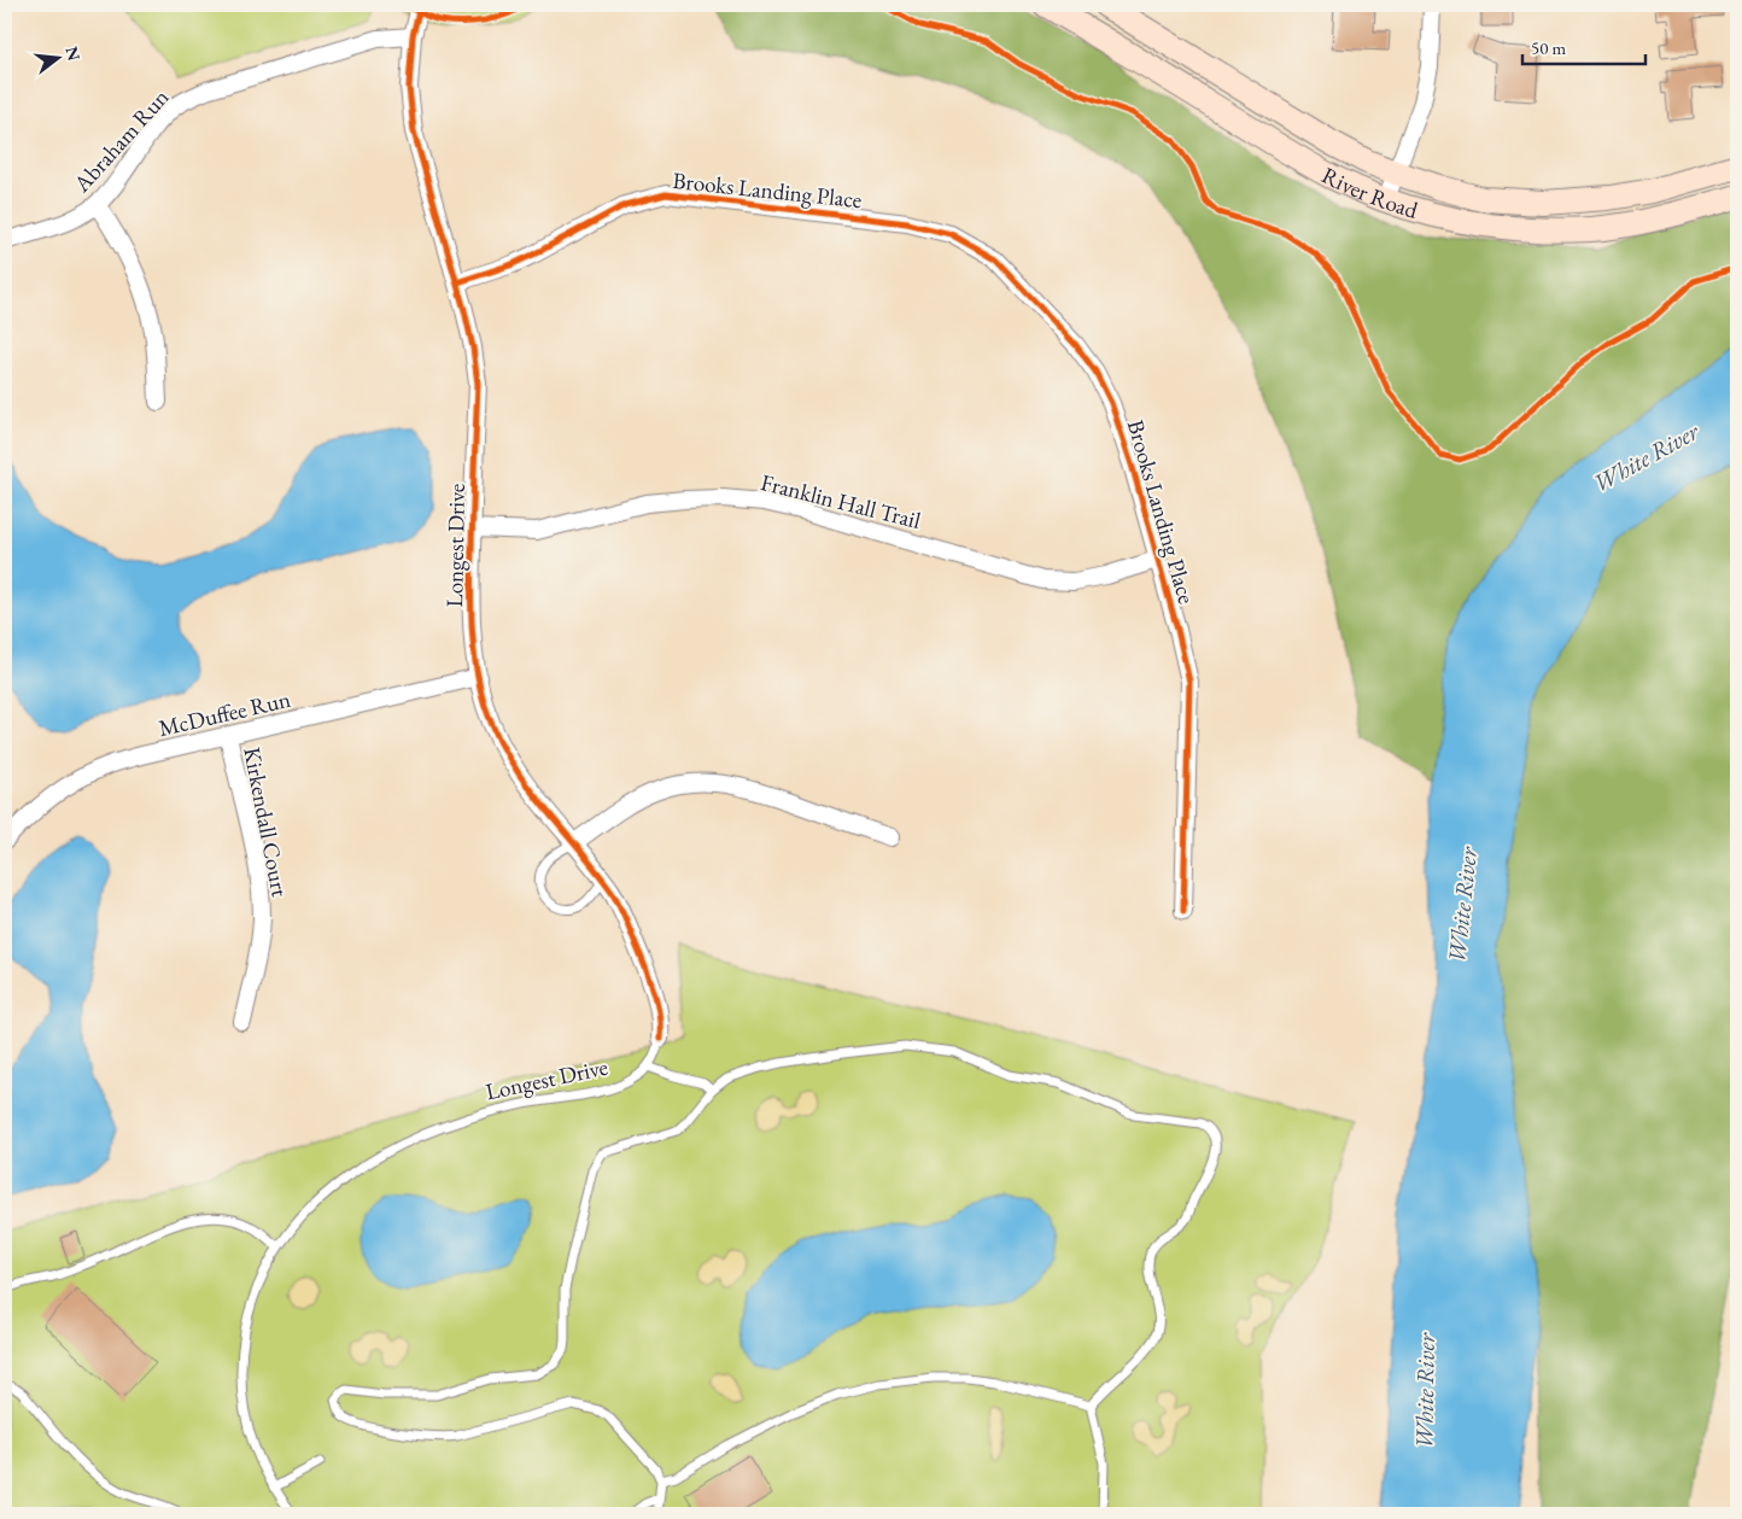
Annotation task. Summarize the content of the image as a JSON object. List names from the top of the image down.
{
  "streets": {
    "main road": ["River Road"],
    "street": [
      "Abraham Run",
      "Brooks Landing Place",
      "Franklin Hall Trail",
      "Longest Drive",
      "McDuffee Run",
      "Kirkendall Court"
    ]
  },
  "crossings": [
    ["Abraham Run", "Longest Drive"],
    ["Brooks Landing Place", "Franklin Hall Trail"],
    ["Brooks Landing Place", "Longest Drive"],
    ["Franklin Hall Trail", "Longest Drive"],
    ["Longest Drive", "McDuffee Run"],
    ["McDuffee Run", "Kirkendall Court"]
  ],
  "water": ["White River"],
  "scale_bar": "50 m",
  "north": "right"
}
